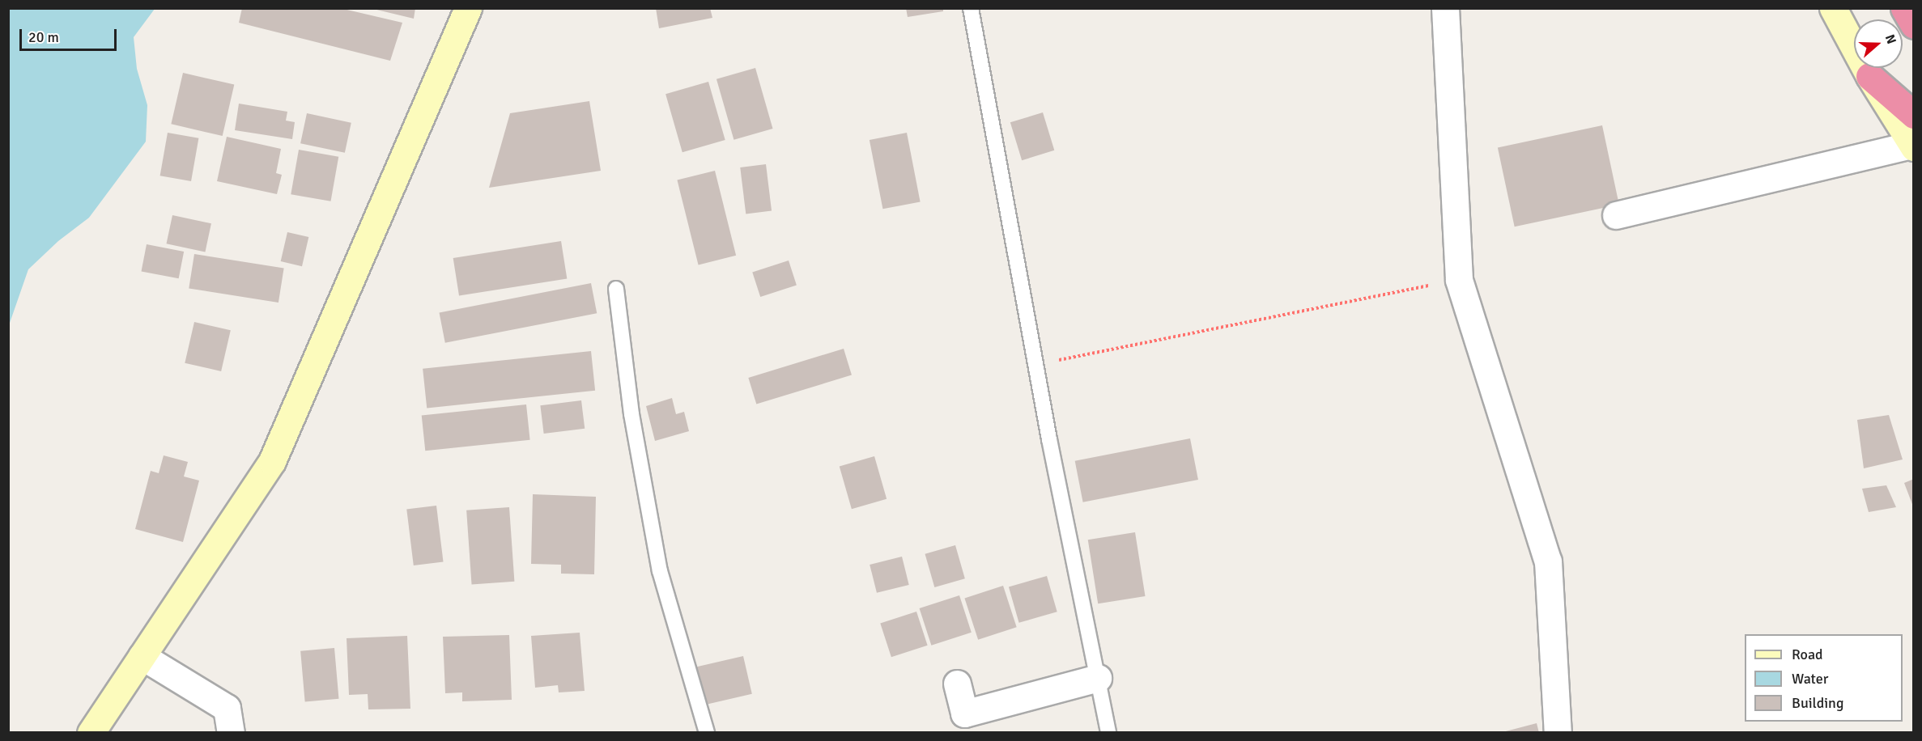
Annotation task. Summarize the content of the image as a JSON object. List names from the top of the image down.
{
  "legend": ["Road", "Water", "Building"],
  "scale_bar": "20 m",
  "north": "right"
}
